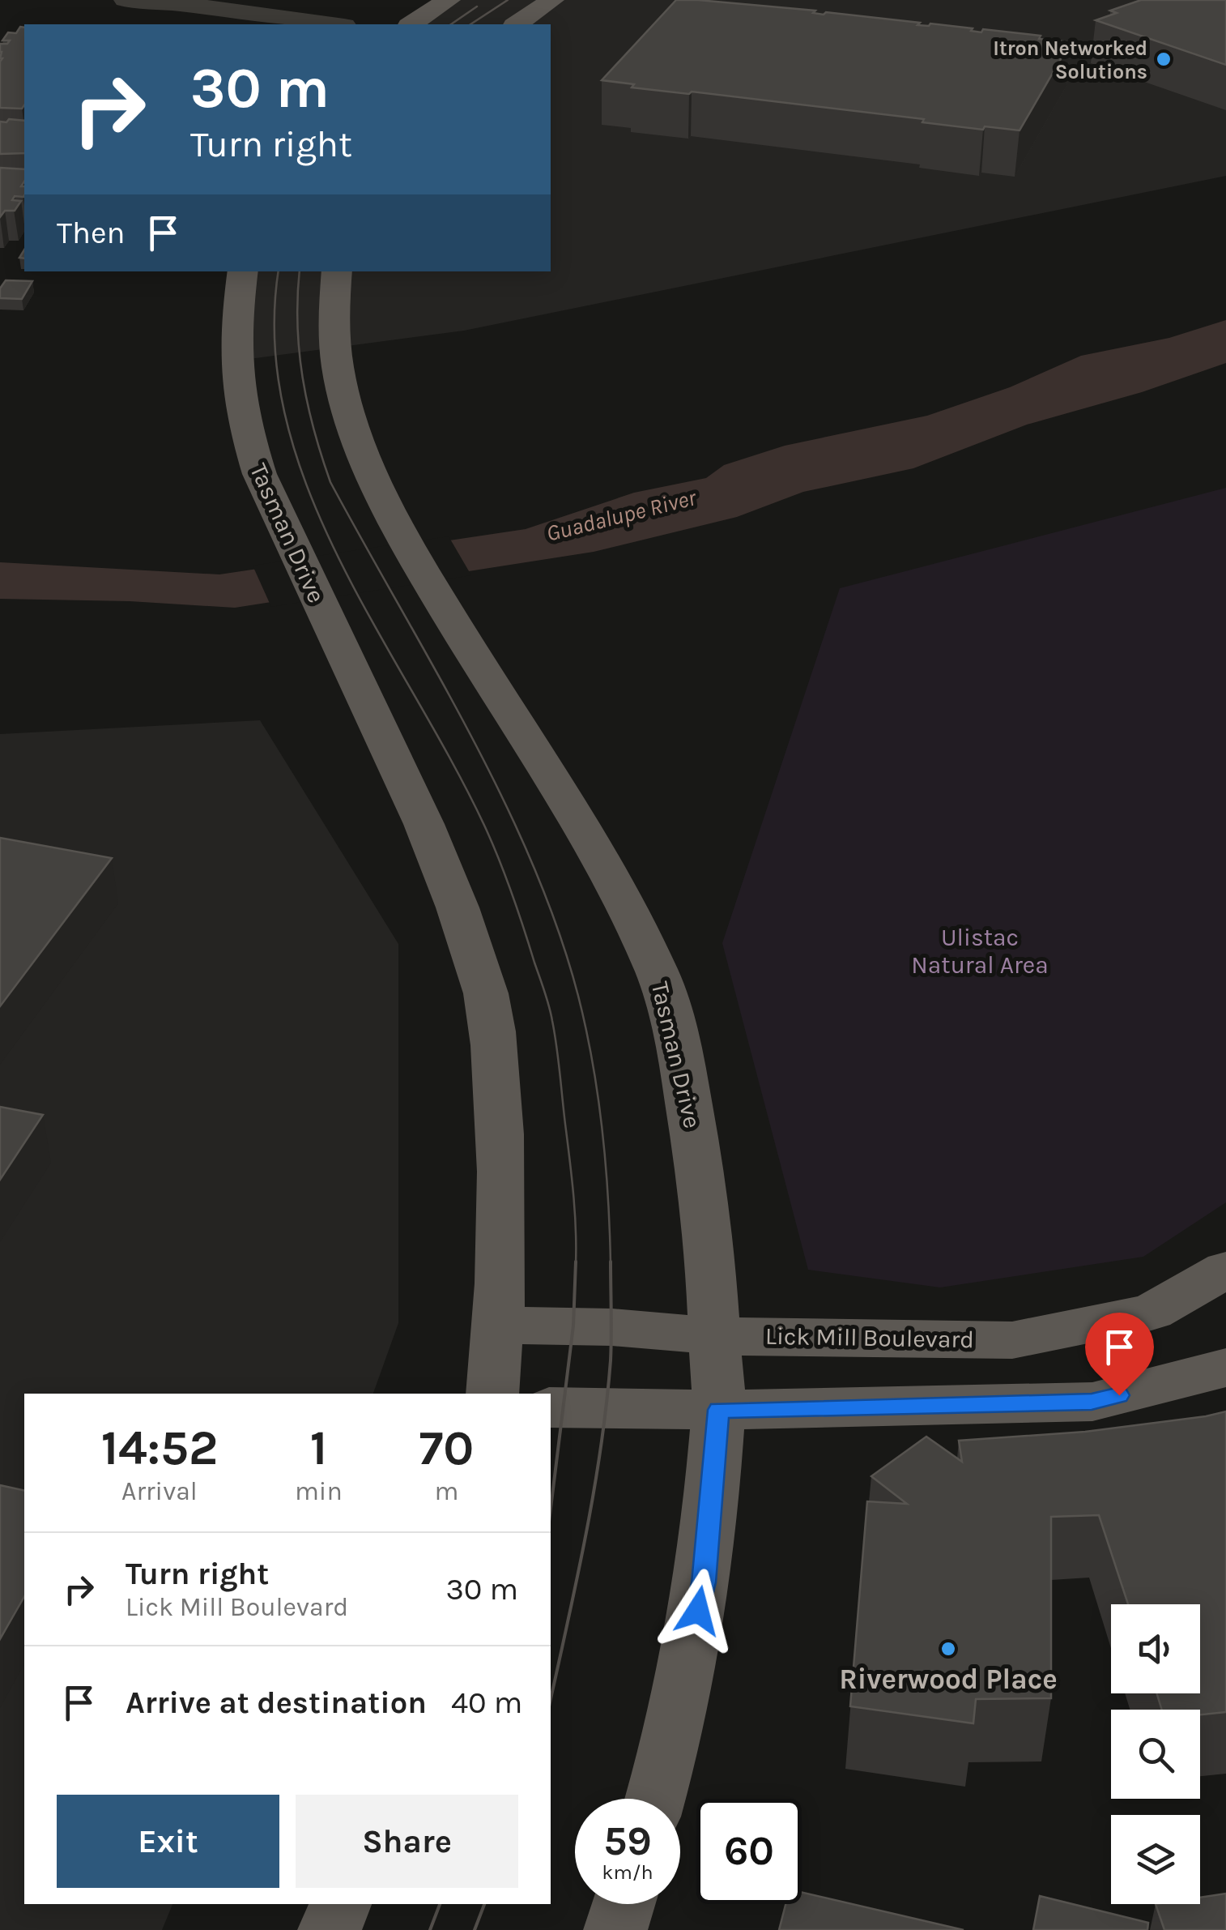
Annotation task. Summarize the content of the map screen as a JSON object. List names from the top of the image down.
{
  "streets": {
    "main road": ["Tasman Drive", "Lick Mill Boulevard"]
  },
  "crossings": [
    ["Tasman Drive", "Lick Mill Boulevard"]
  ],
  "water": ["Guadalupe River"],
  "parks": ["Ulistac Natural Area"],
  "places": ["Itron Networked Solutions", "Riverwood Place"],
  "page": {
    "turn": ["30 m", "Turn right"],
    "then": "Then",
    "eta": [
      "14:52",
      "Arrival",
      "1",
      "min",
      "70",
      "m"
    ],
    "list": [
      {
        "name": "Turn right",
        "note": "Lick Mill Boulevard",
        "value": "30 m"
      },
      {
        "name": "Arrive at destination",
        "value": "40 m"
      }
    ],
    "buttons": ["Exit", "Share"],
    "speed": "59 km/h",
    "limit": "60"
  }
}
